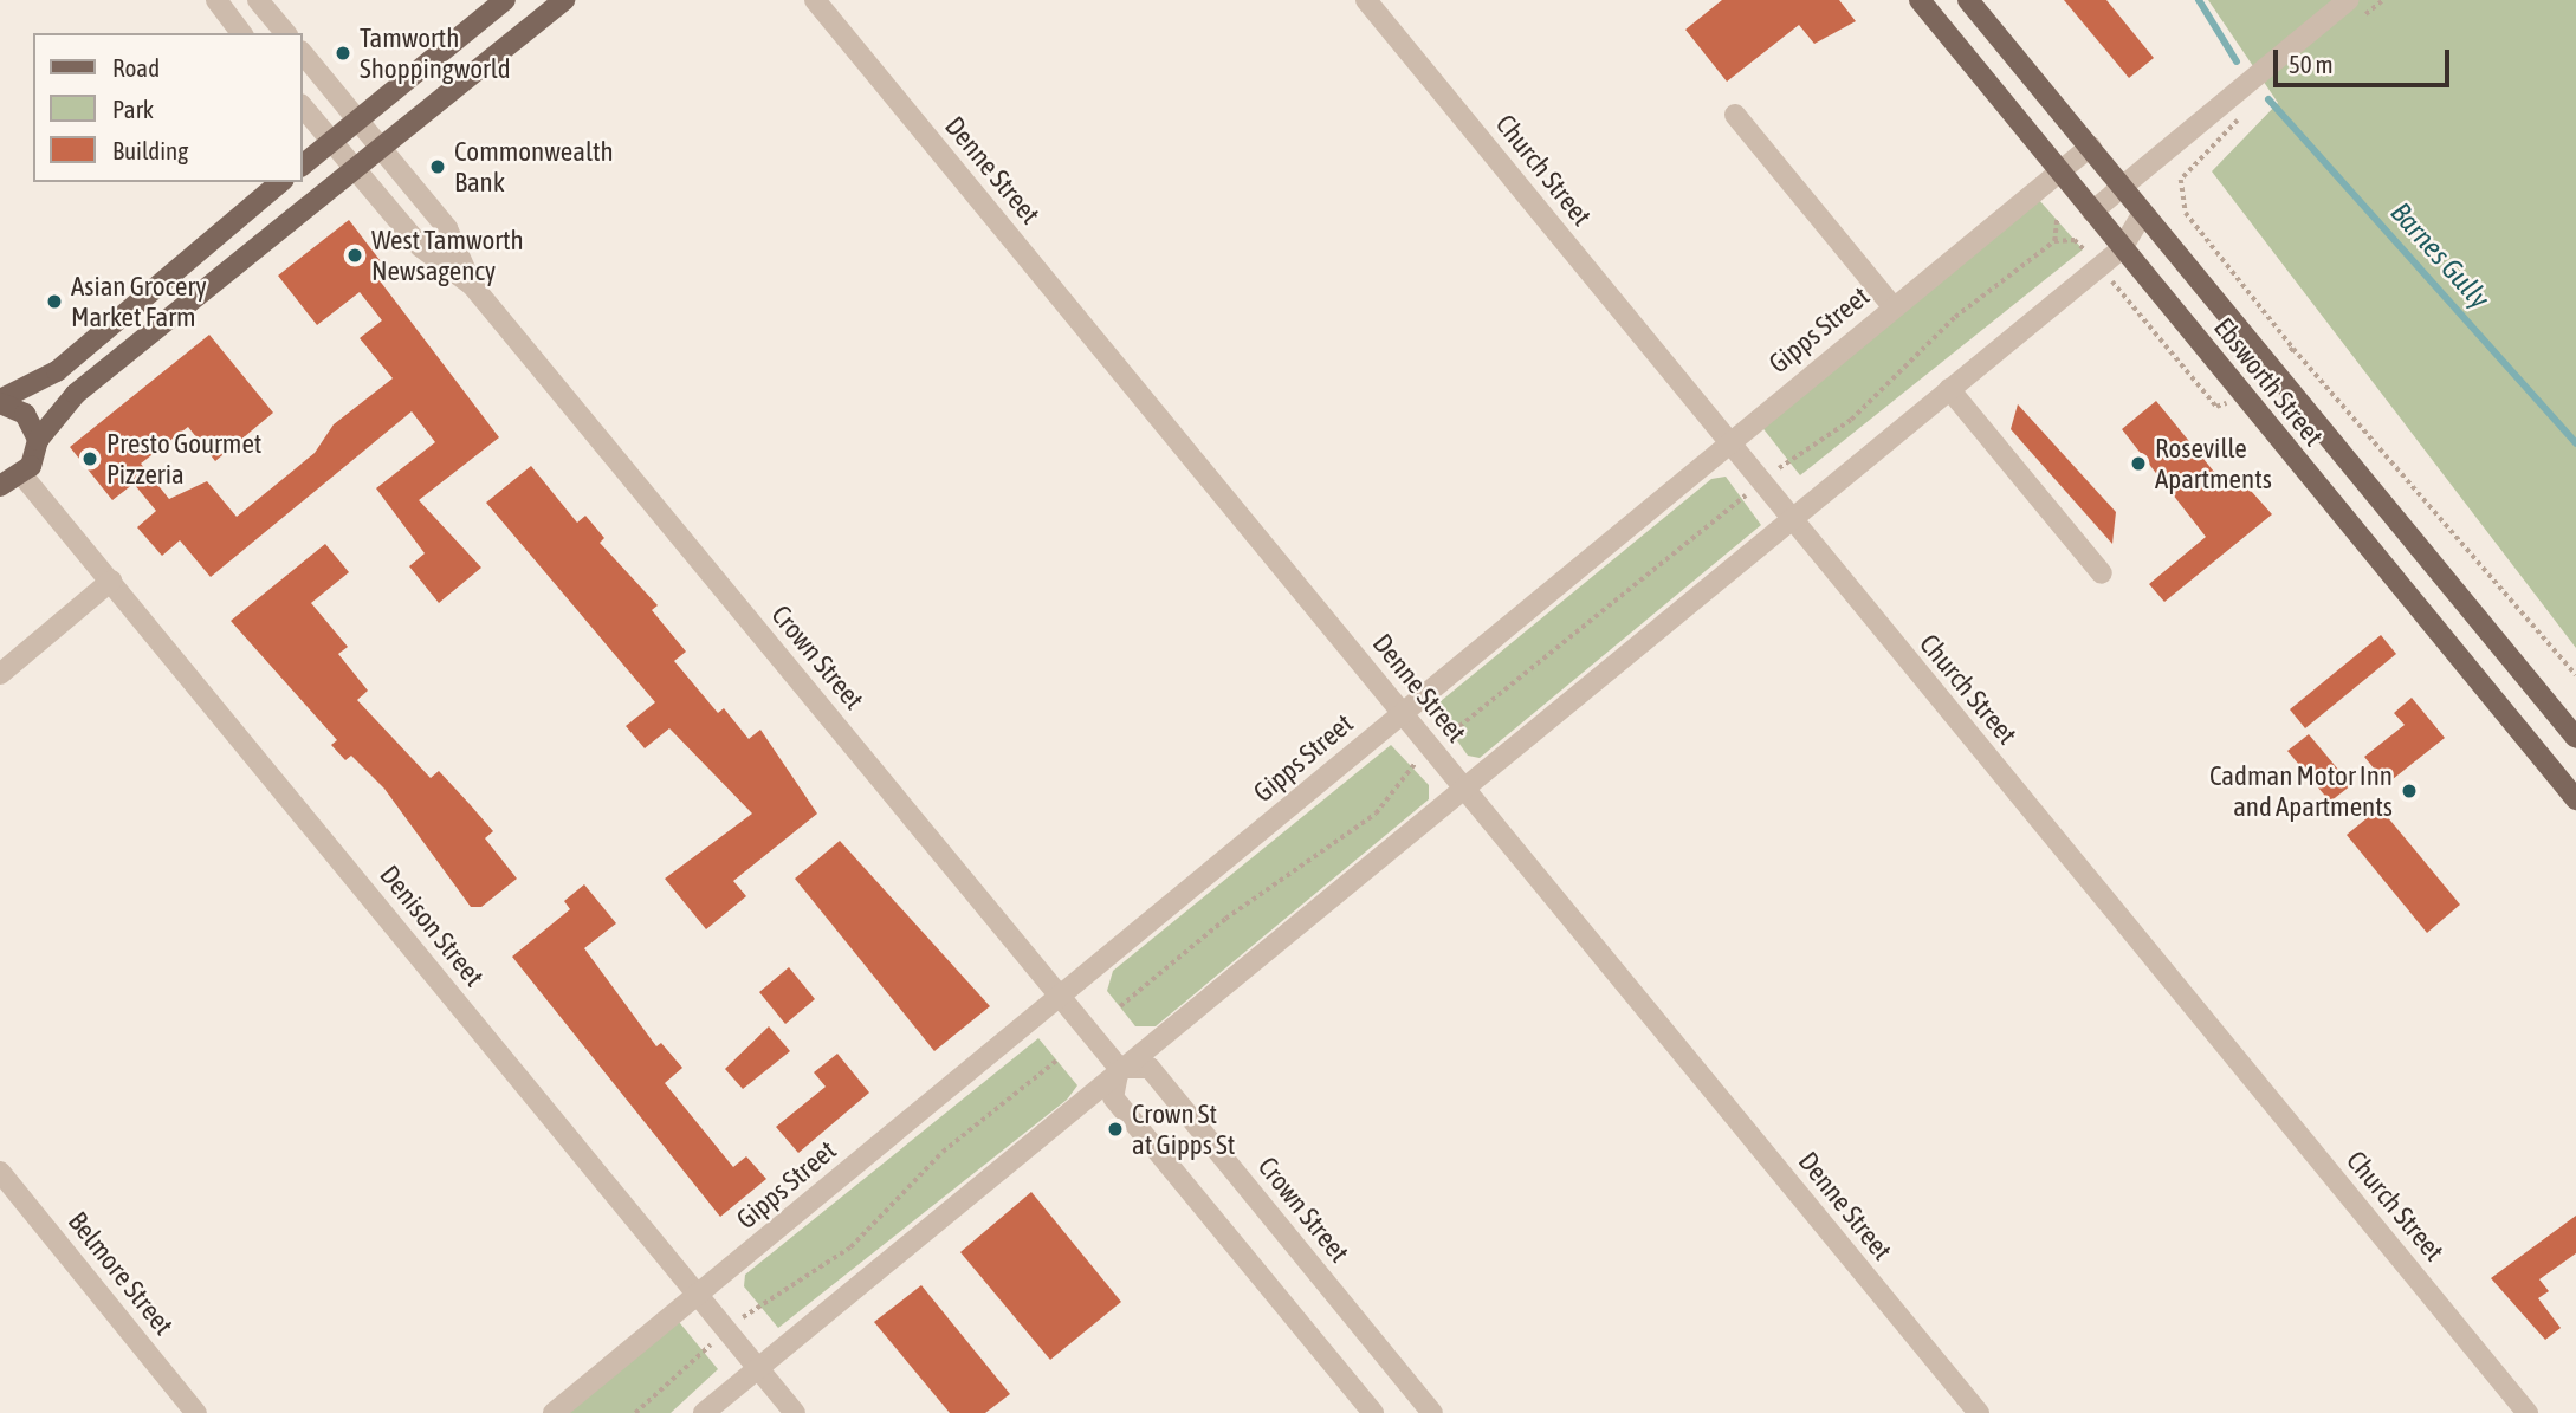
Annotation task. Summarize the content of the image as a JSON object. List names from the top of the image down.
{
  "streets": {
    "main road": ["Ebsworth Street"],
    "street": [
      "Denne Street",
      "Church Street",
      "Gipps Street",
      "Crown Street",
      "Denison Street",
      "Belmore Street"
    ]
  },
  "crossings": [
    ["Denne Street", "Gipps Street"],
    ["Church Street", "Gipps Street"],
    ["Gipps Street", "Ebsworth Street"],
    ["Gipps Street", "Crown Street"],
    ["Gipps Street", "Denison Street"]
  ],
  "water": ["Barnes Gully"],
  "places": [
    "Tamworth Shoppingworld",
    "Commonwealth Bank",
    "West Tamworth Newsagency",
    "Asian Grocery Market Farm",
    "Presto Gourmet Pizzeria",
    "Roseville Apartments",
    "Cadman Motor Inn and Apartments",
    "Crown St at Gipps St"
  ],
  "legend": ["Road", "Park", "Building"],
  "scale_bar": "50 m"
}
